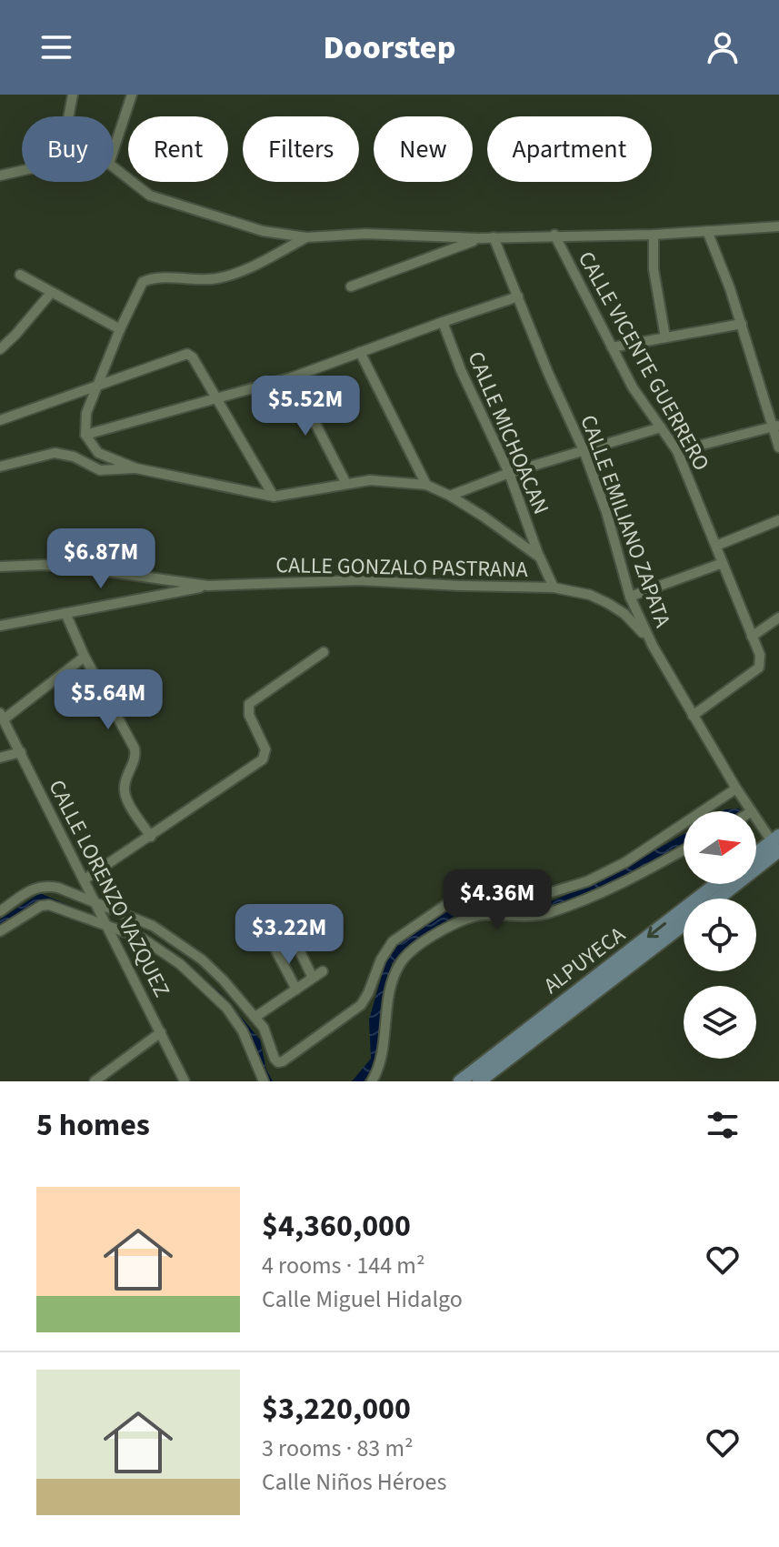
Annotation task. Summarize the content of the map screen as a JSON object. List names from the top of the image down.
{
  "streets": {
    "main road": ["ALPUYECA"],
    "street": [
      "CALLE VICENTE GUERRERO",
      "CALLE MICHOACAN",
      "CALLE EMILIANO ZAPATA",
      "CALLE GONZALO PASTRANA",
      "CALLE LORENZO VAZQUEZ"
    ]
  },
  "crossings": [
    ["CALLE VICENTE GUERRERO", "CALLE EMILIANO ZAPATA"],
    ["CALLE MICHOACAN", "CALLE GONZALO PASTRANA"],
    ["CALLE EMILIANO ZAPATA", "CALLE GONZALO PASTRANA"]
  ],
  "north": "right",
  "page": {
    "header": "Doorstep",
    "chip": [
      "Buy",
      "Rent",
      "Filters",
      "New",
      "Apartment"
    ],
    "price": [
      "$5.52M",
      "$6.87M",
      "$5.64M",
      "$4.36M",
      "$3.22M"
    ],
    "heading": "5 homes",
    "list": [
      {
        "name": "$4,360,000",
        "note": "4 rooms · 144 m² · Calle Miguel Hidalgo"
      },
      {
        "name": "$3,220,000",
        "note": "3 rooms · 83 m² · Calle Niños Héroes"
      }
    ]
  }
}
